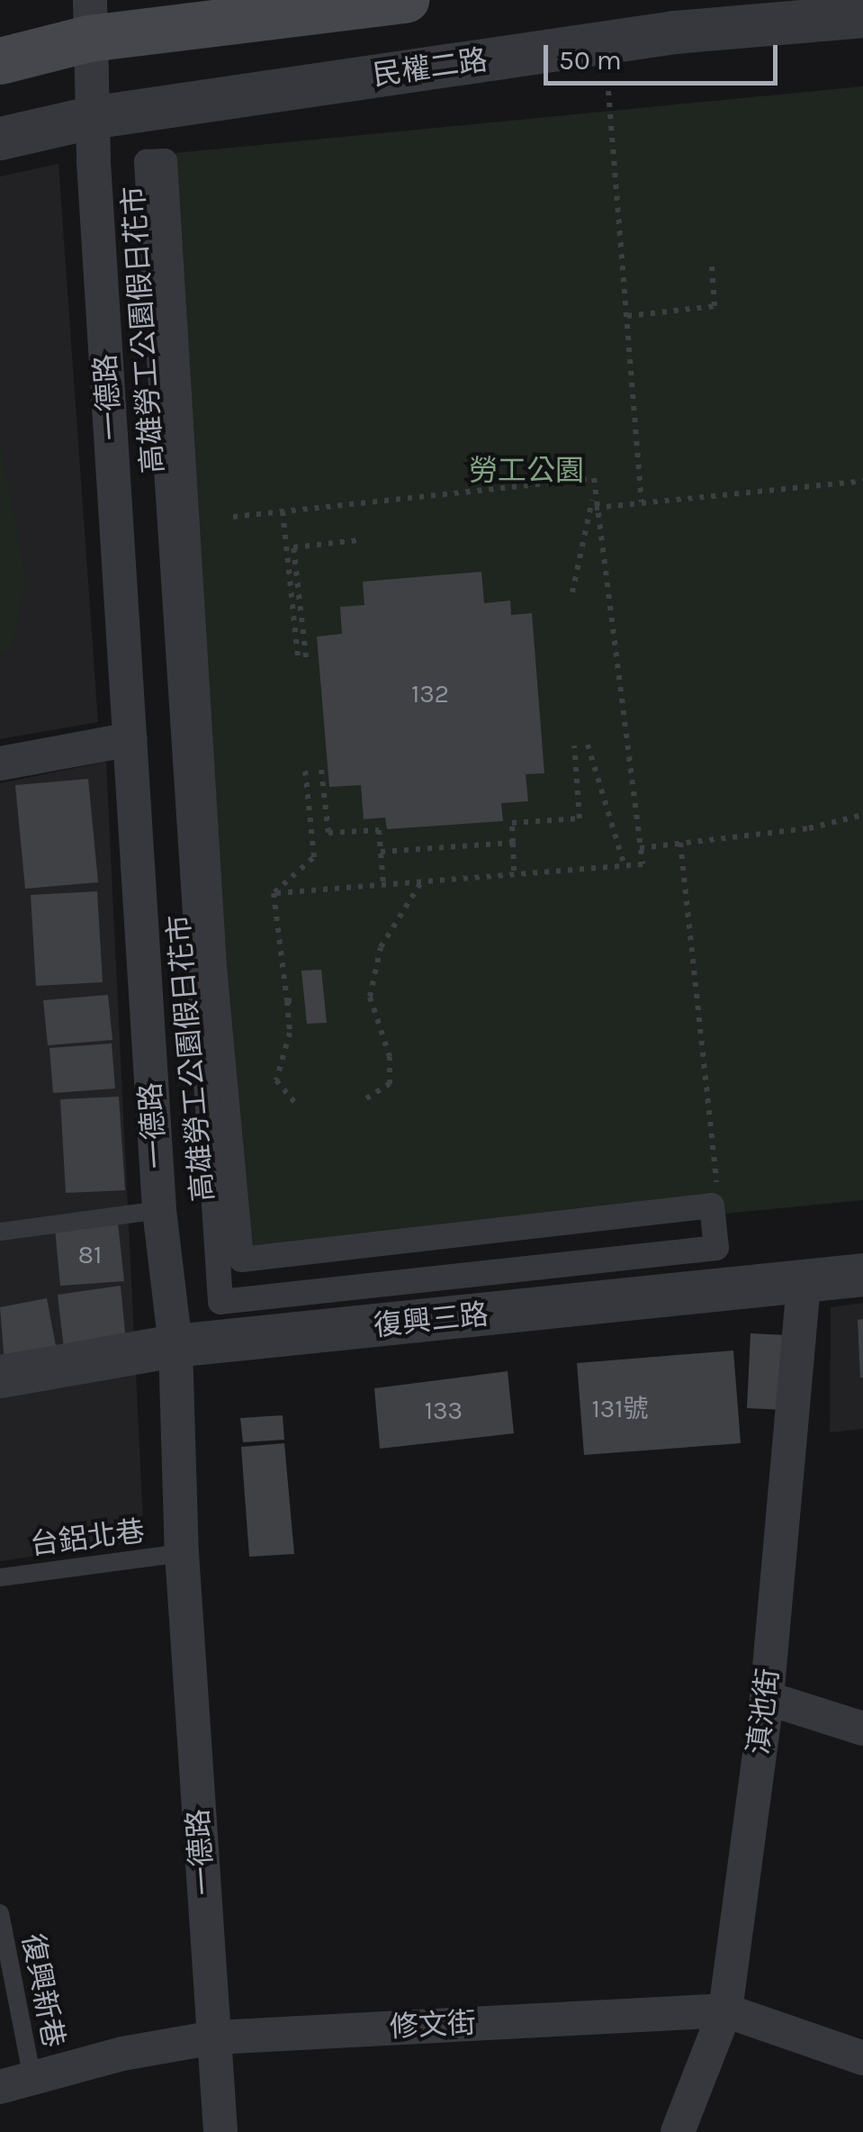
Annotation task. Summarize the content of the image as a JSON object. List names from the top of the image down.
{
  "streets": {
    "street": [
      "民權二路",
      "高雄勞工公園假日花市",
      "一德路",
      "復興三路",
      "滇池街",
      "修文街"
    ],
    "lane": ["台鋁北巷", "復興新巷"]
  },
  "crossings": [
    ["民權二路", "一德路"],
    ["一德路", "復興三路"],
    ["一德路", "台鋁北巷"],
    ["一德路", "修文街"],
    ["復興三路", "滇池街"],
    ["滇池街", "修文街"],
    ["復興新巷", "修文街"]
  ],
  "parks": ["勞工公園"],
  "house_numbers": [
    "132",
    "81",
    "131號",
    "133"
  ],
  "scale_bar": "50 m"
}
